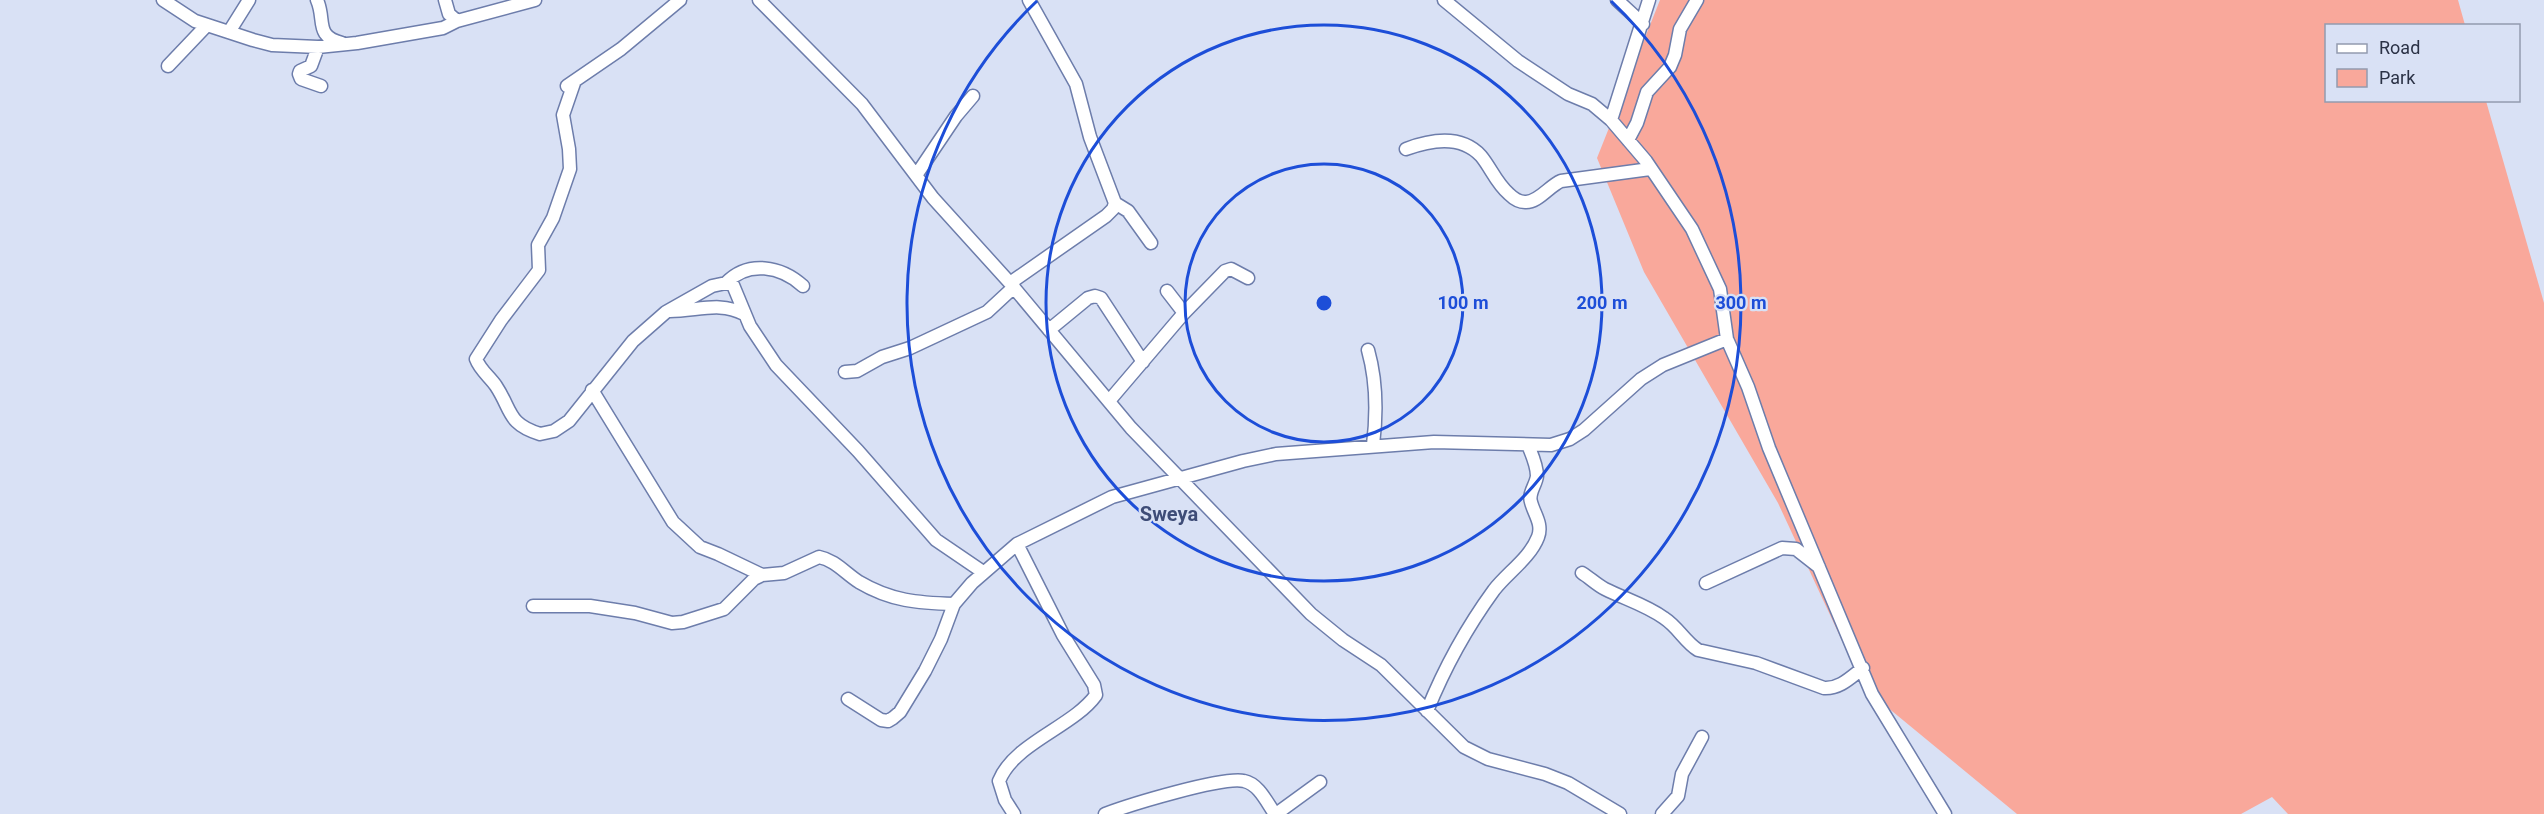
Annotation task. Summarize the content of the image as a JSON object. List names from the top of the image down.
{
  "districts": ["Sweya"],
  "legend": ["Road", "Park"],
  "rings": ["100 m", "200 m", "300 m"]
}
